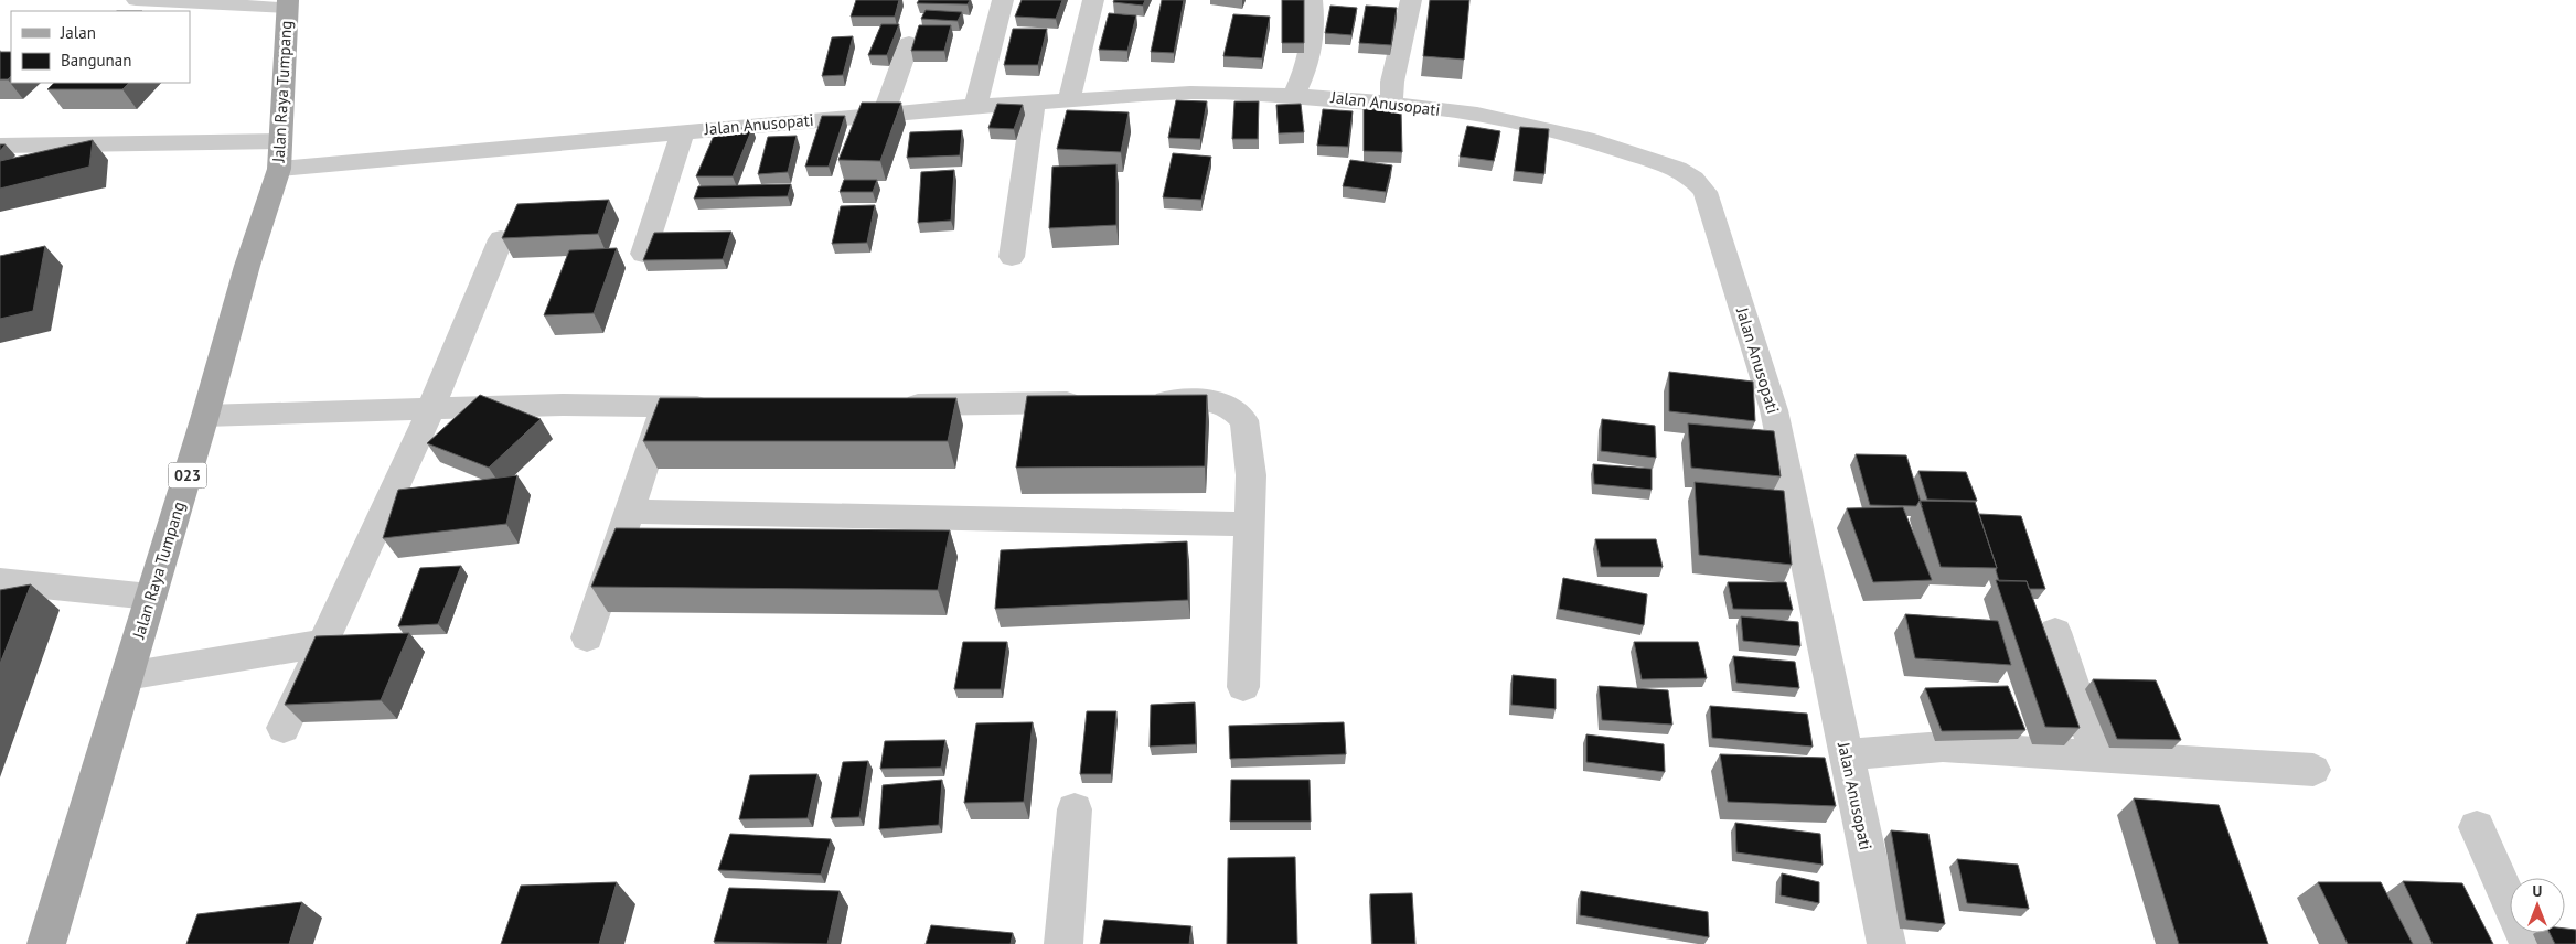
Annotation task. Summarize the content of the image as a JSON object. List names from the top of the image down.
{
  "streets": {
    "main road": ["Jalan Raya Tumpang", "023"],
    "street": ["Jalan Anusopati"]
  },
  "crossings": [
    ["Jalan Raya Tumpang", "Jalan Anusopati"]
  ],
  "legend": ["Jalan", "Bangunan"],
  "north": "top"
}
